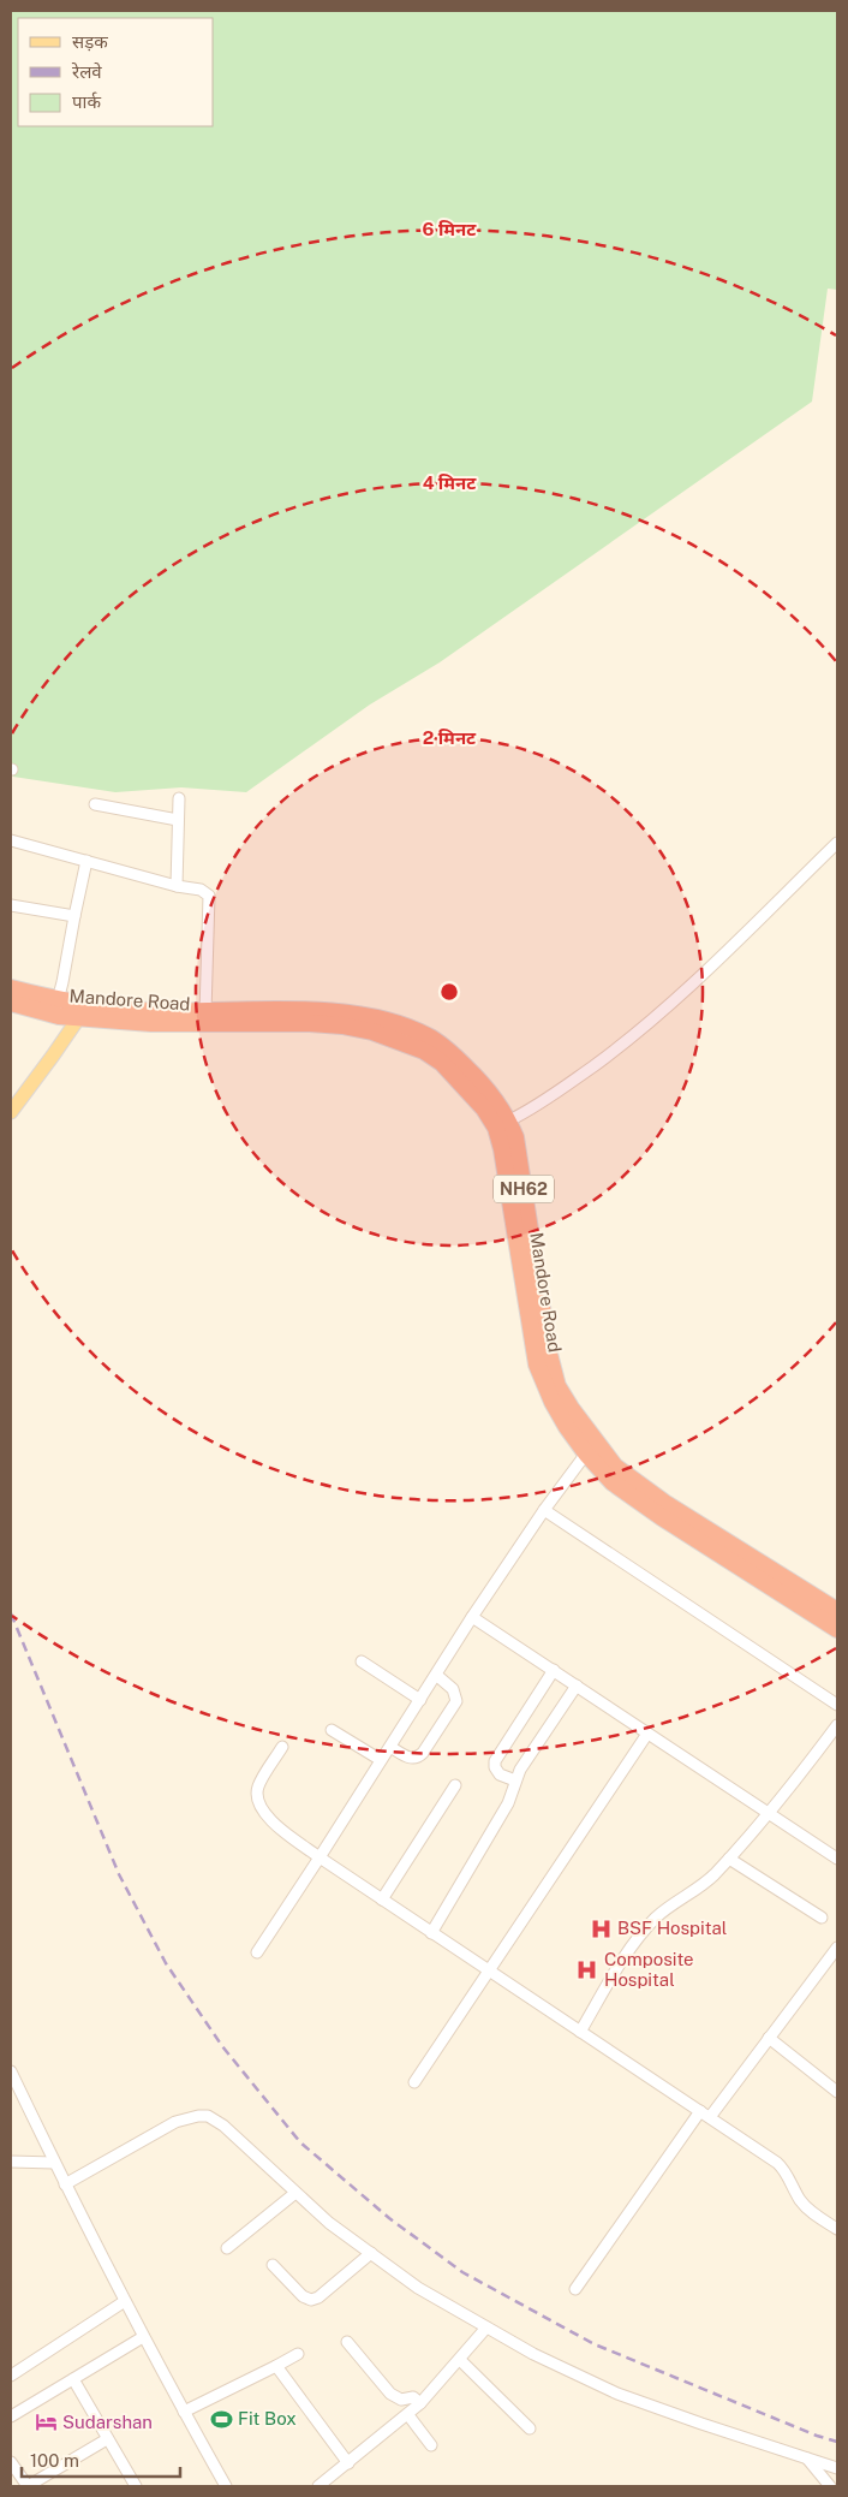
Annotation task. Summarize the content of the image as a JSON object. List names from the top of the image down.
{
  "streets": {
    "highway": ["Mandore Road", "NH62"]
  },
  "places": {
    "hospital": ["BSF Hospital", "Composite Hospital"],
    "sports": ["Fit Box"],
    "hotel": ["Sudarshan"]
  },
  "legend": ["सड़क", "रेलवे", "पार्क"],
  "scale_bar": "100 m",
  "rings": ["6 मिनट", "4 मिनट", "2 मिनट"]
}
